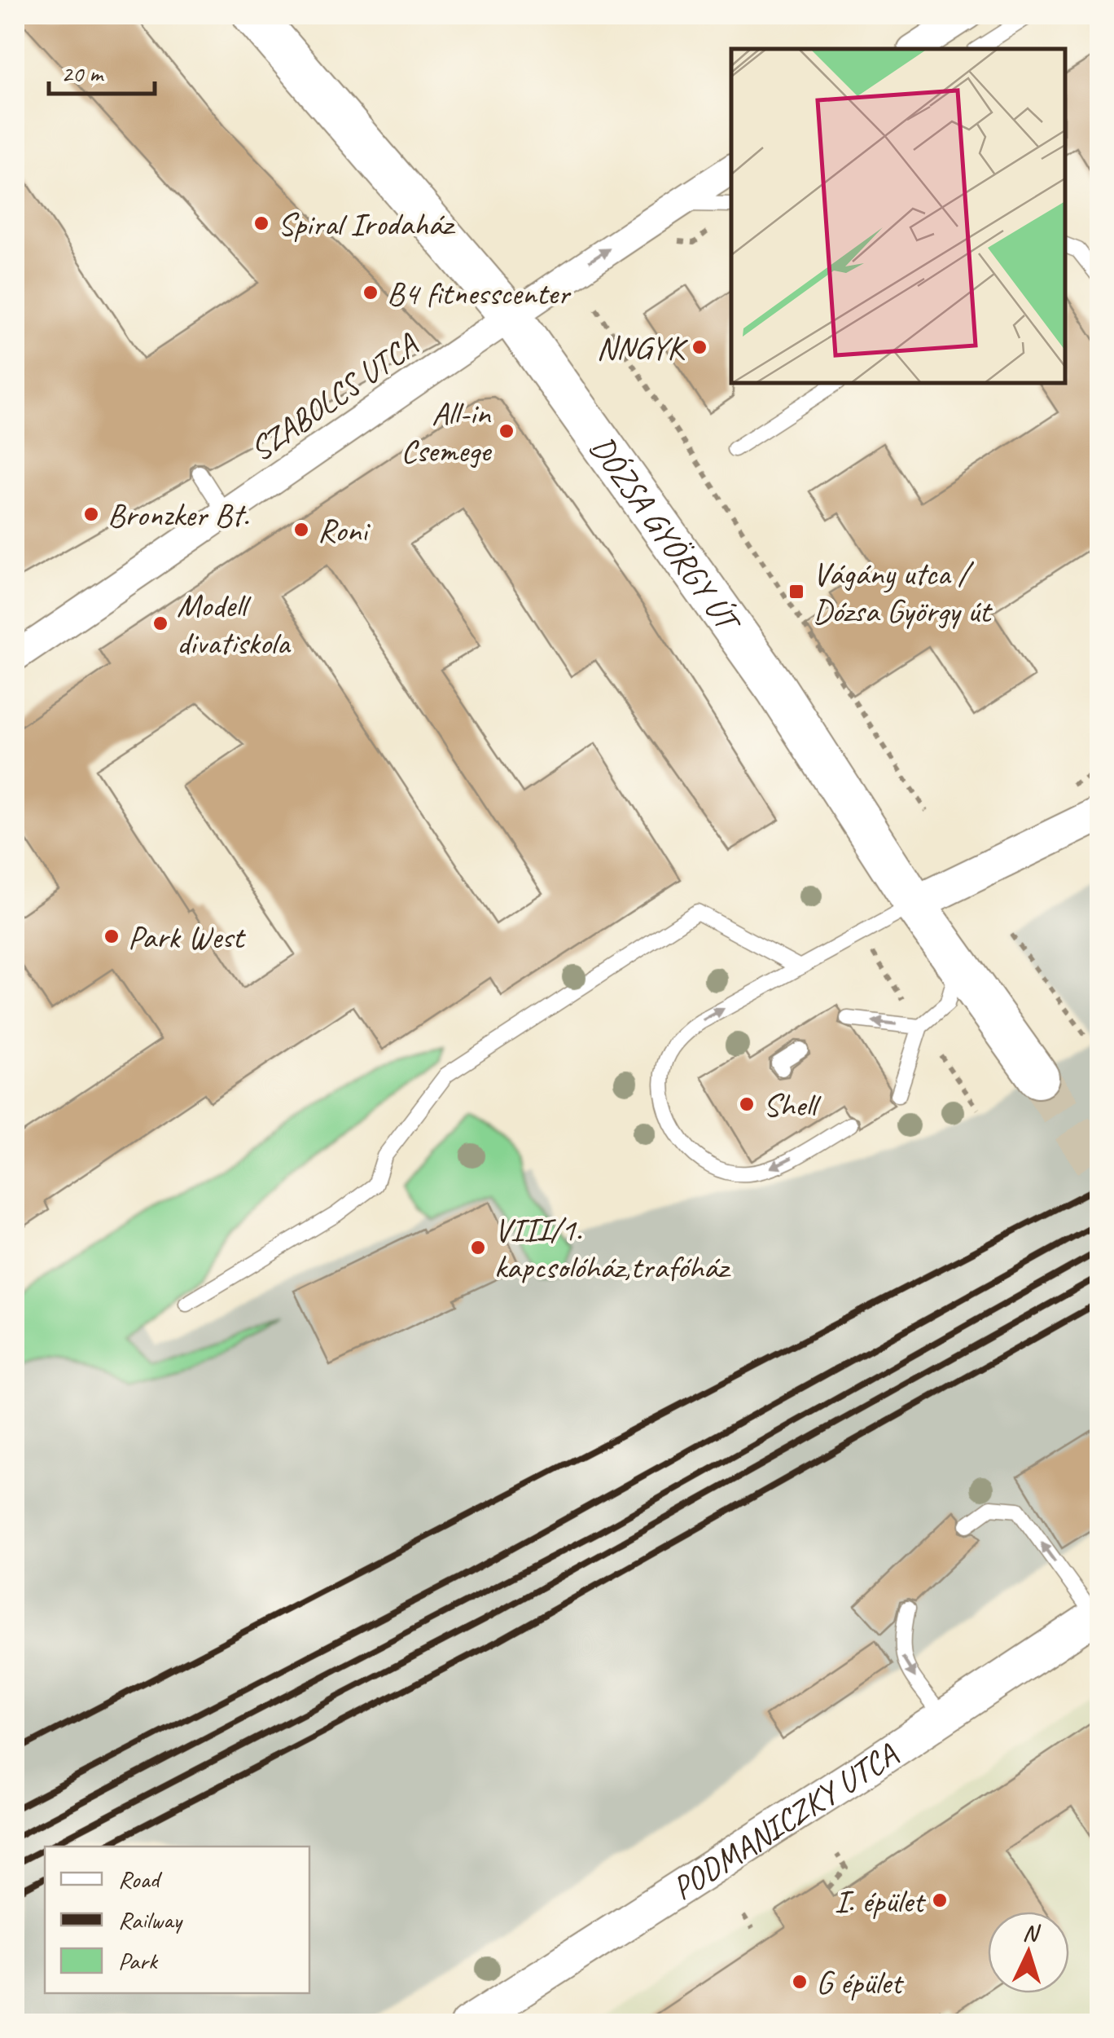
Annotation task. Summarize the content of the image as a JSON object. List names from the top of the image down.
{
  "streets": {
    "main road": ["DÓZSA GYÖRGY ÚT"],
    "street": ["SZABOLCS UTCA", "PODMANICZKY UTCA"]
  },
  "crossings": [
    ["SZABOLCS UTCA", "DÓZSA GYÖRGY ÚT"]
  ],
  "places": {
    "other": [
      "Spiral Irodaház",
      "B4 fitnesscenter",
      "NNGYK",
      "All-in Csemege",
      "Bronzker Bt.",
      "Roni",
      "Modell divatiskola",
      "Park West",
      "Shell",
      "VIII/1. kapcsolóház,trafóház",
      "I. épület",
      "G épület"
    ],
    "transit": ["Vágány utca / Dózsa György út"]
  },
  "legend": ["Road", "Railway", "Park"],
  "scale_bar": "20 m",
  "north": "top"
}
